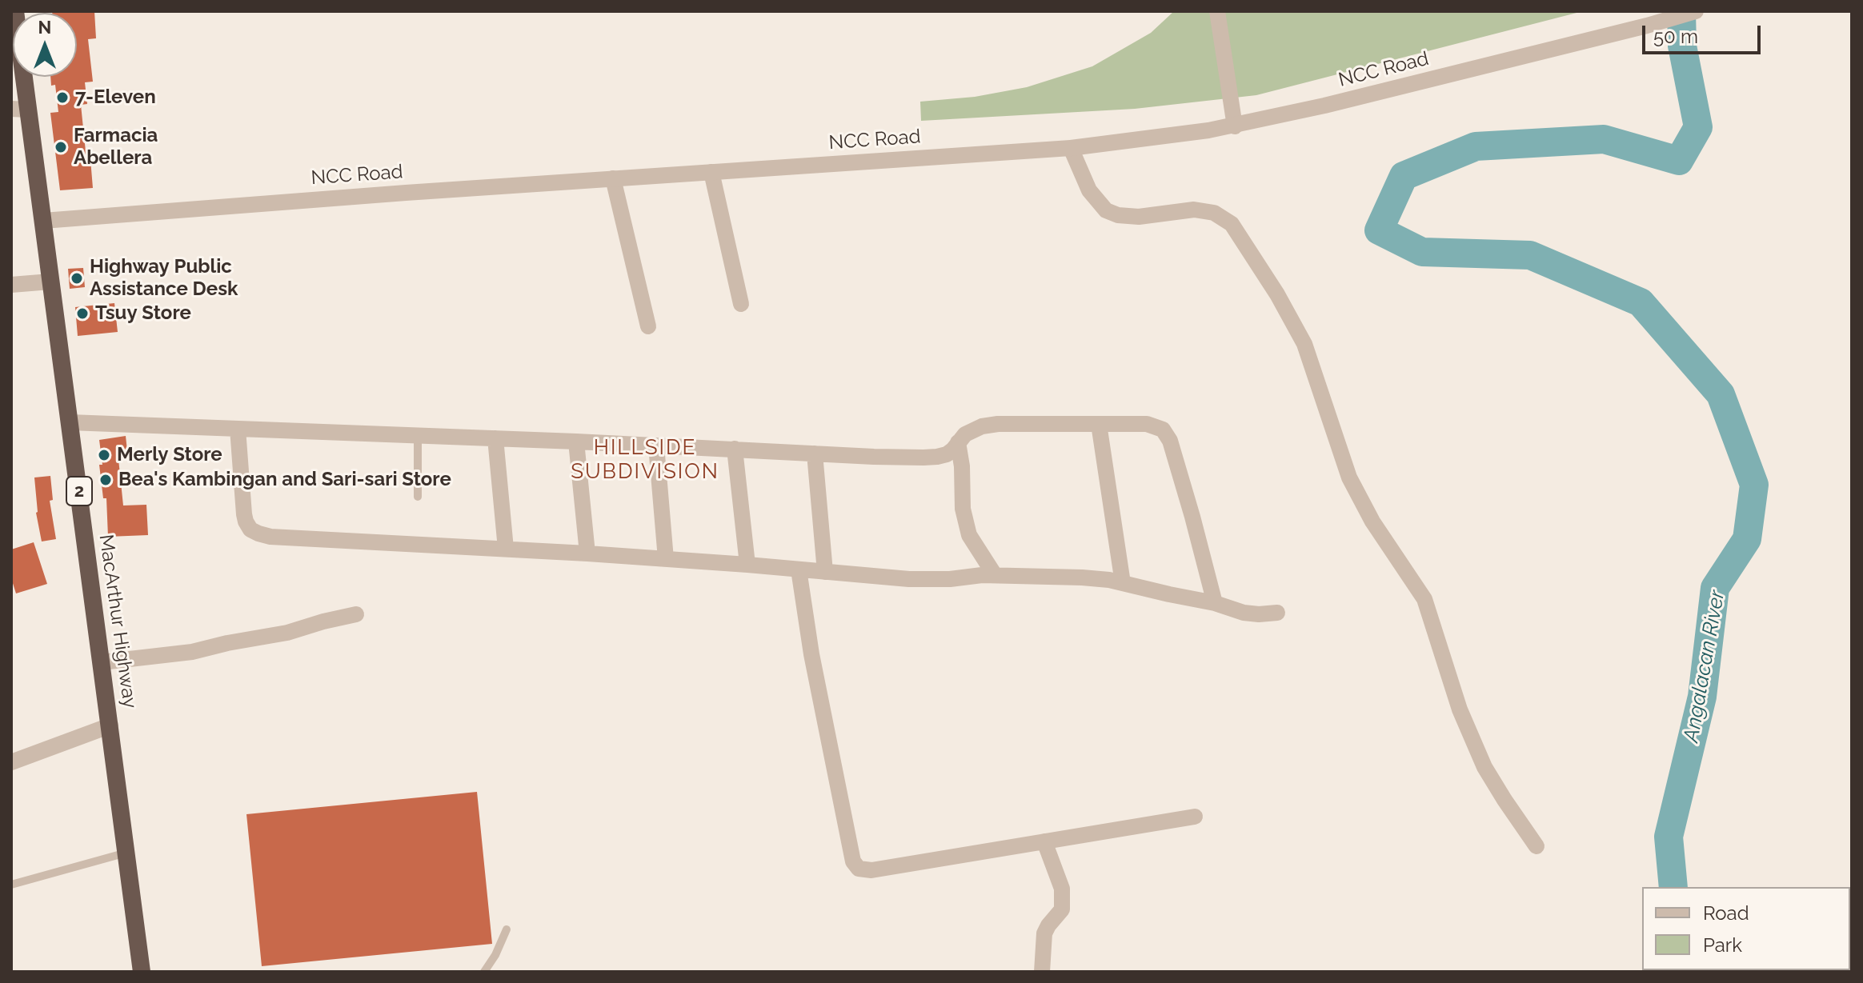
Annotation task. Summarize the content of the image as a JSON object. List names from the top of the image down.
{
  "streets": {
    "highway": ["2", "MacArthur Highway"],
    "street": ["NCC Road"]
  },
  "crossings": [
    ["NCC Road", "MacArthur Highway"]
  ],
  "districts": ["HILLSIDE SUBDIVISION"],
  "water": ["Angalacan River"],
  "places": [
    "7-Eleven",
    "Farmacia Abellera",
    "Highway Public Assistance Desk",
    "Tsuy Store",
    "Merly Store",
    "Bea's Kambingan and Sari-sari Store"
  ],
  "legend": ["Road", "Park"],
  "scale_bar": "50 m",
  "north": "top"
}
